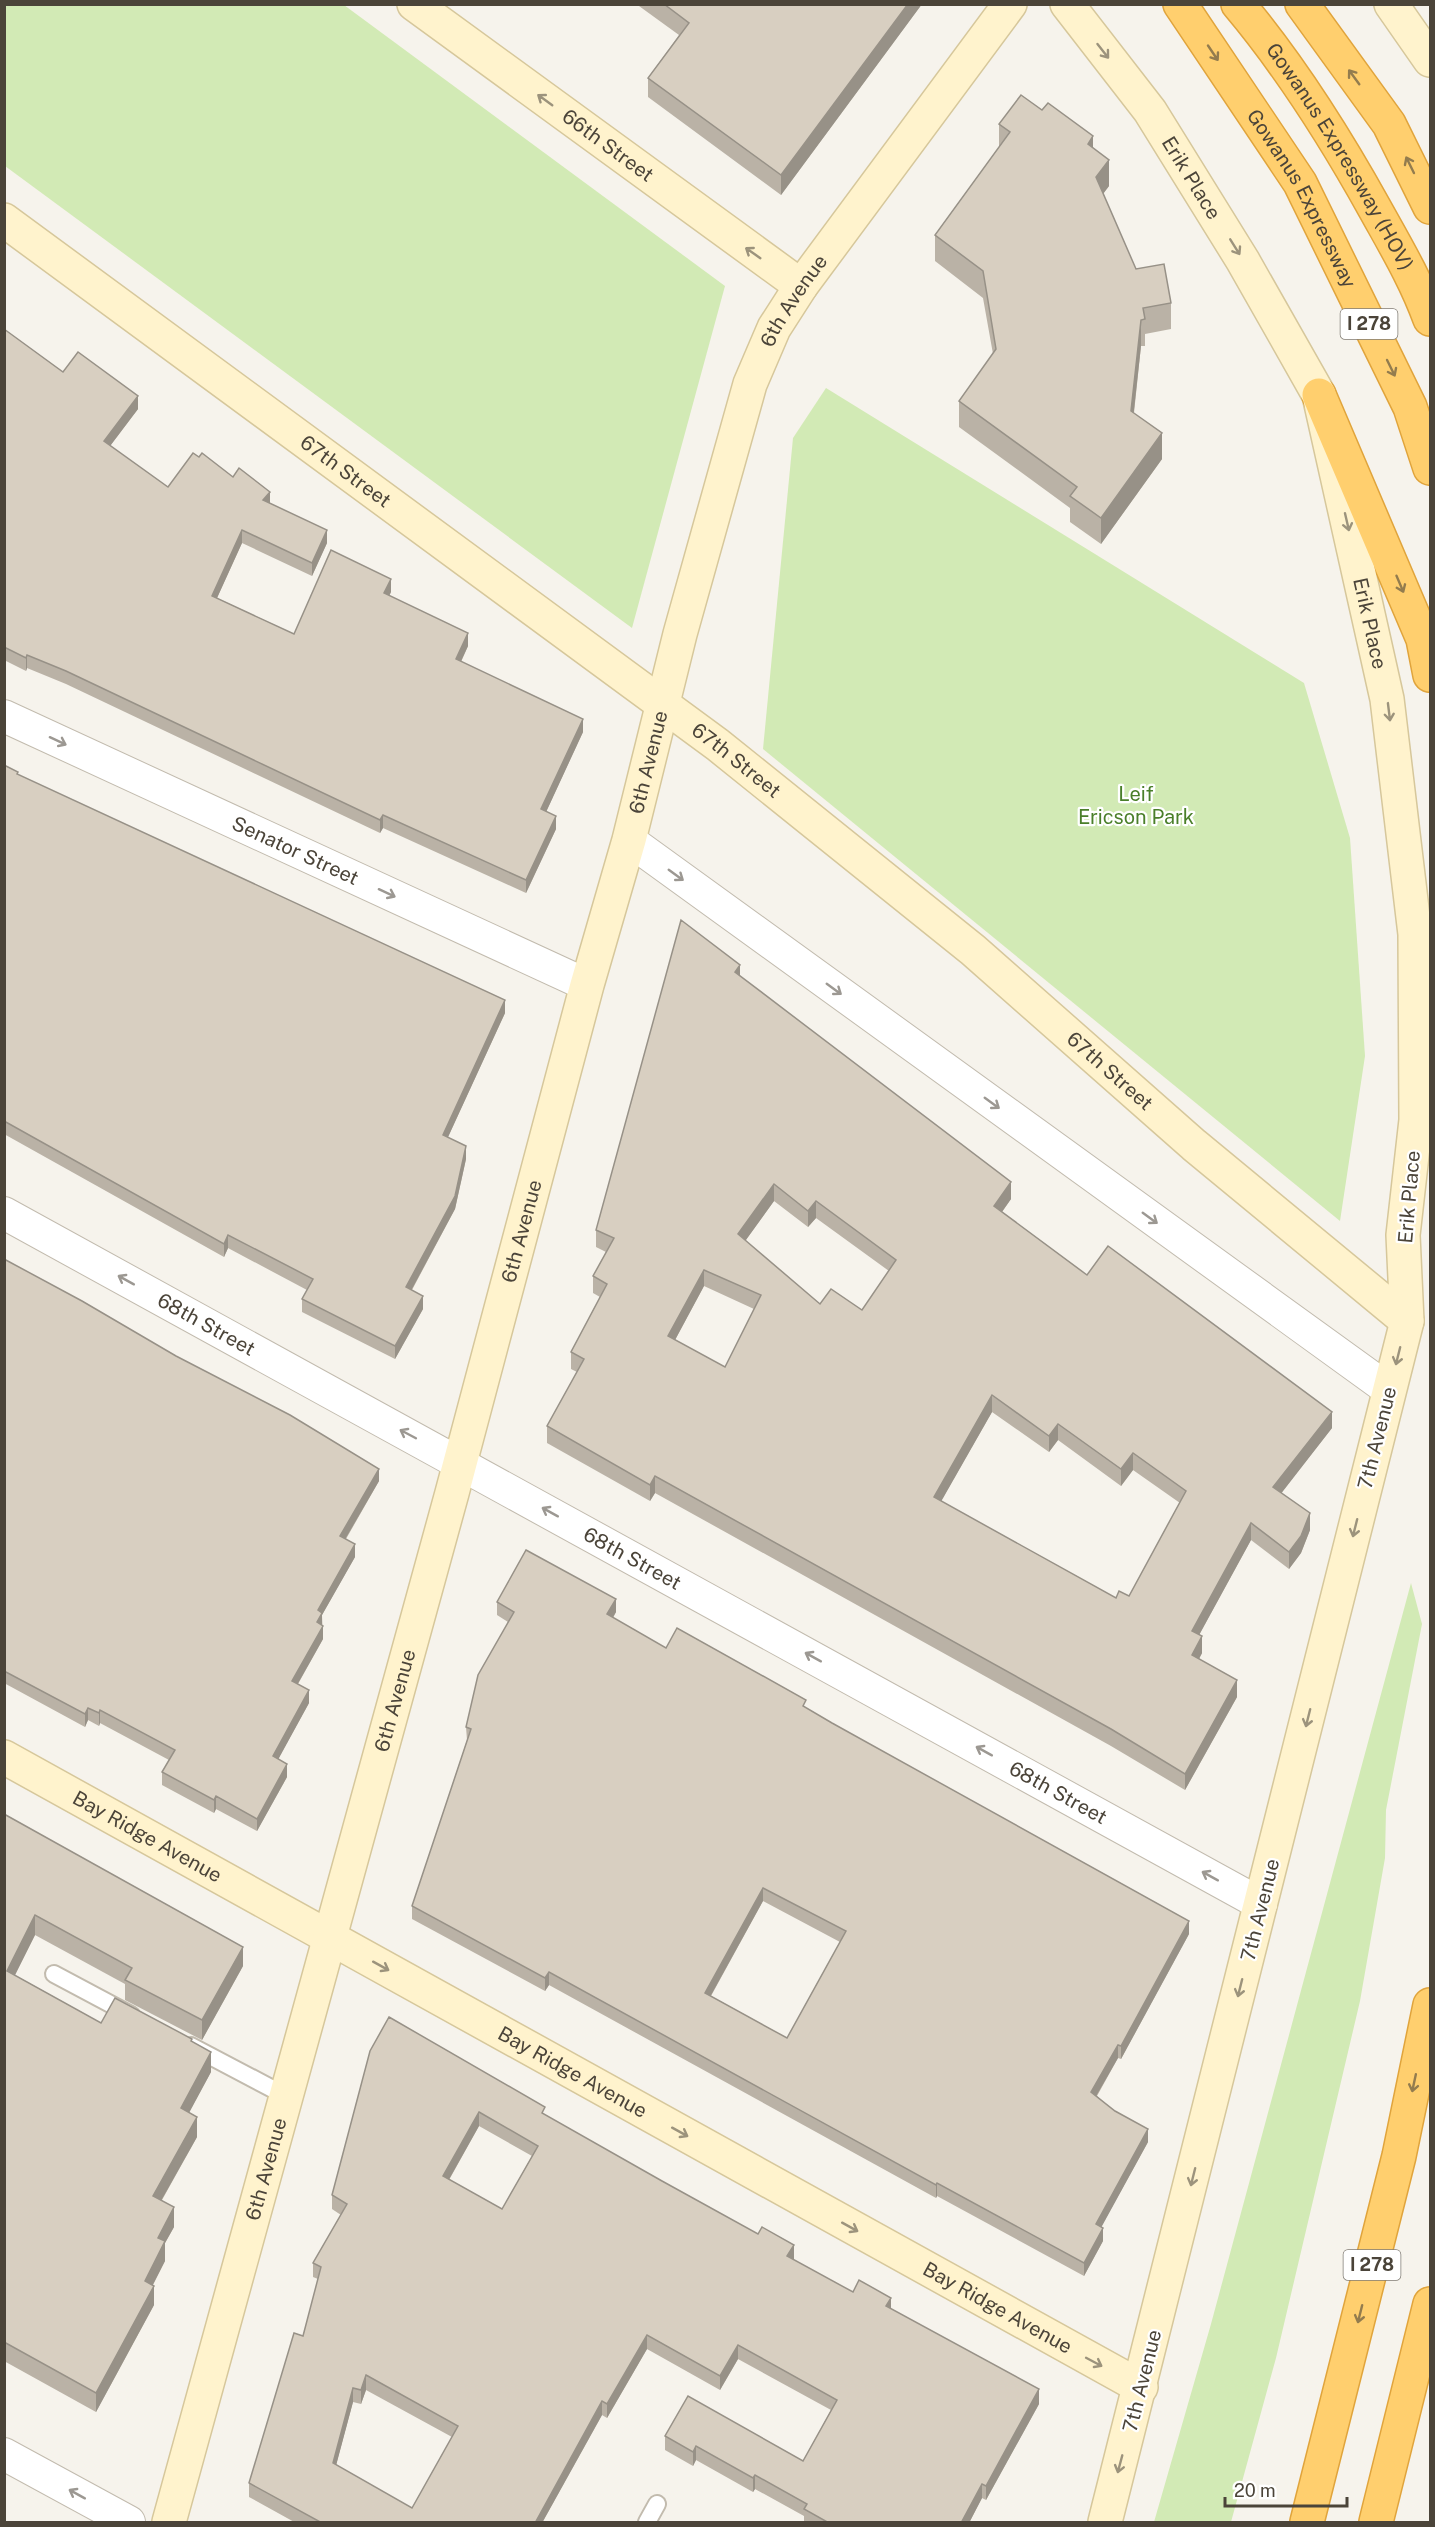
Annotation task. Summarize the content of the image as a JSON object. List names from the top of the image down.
{
  "streets": {
    "highway": ["Gowanus Expressway (HOV)", "Gowanus Expressway", "I 278"],
    "street": [
      "66th Street",
      "Erik Place",
      "6th Avenue",
      "67th Street",
      "Senator Street",
      "68th Street",
      "7th Avenue",
      "Bay Ridge Avenue"
    ]
  },
  "crossings": [
    ["66th Street", "6th Avenue"],
    ["Erik Place", "67th Street"],
    ["Erik Place", "7th Avenue"],
    ["6th Avenue", "67th Street"],
    ["6th Avenue", "Senator Street"],
    ["6th Avenue", "68th Street"],
    ["6th Avenue", "Bay Ridge Avenue"],
    ["67th Street", "7th Avenue"],
    ["68th Street", "7th Avenue"],
    ["7th Avenue", "Bay Ridge Avenue"]
  ],
  "one_way": [
    "66th Street",
    "Erik Place",
    "Senator Street",
    "68th Street",
    "7th Avenue",
    "Bay Ridge Avenue"
  ],
  "parks": ["Leif Ericson Park"],
  "scale_bar": "20 m"
}
